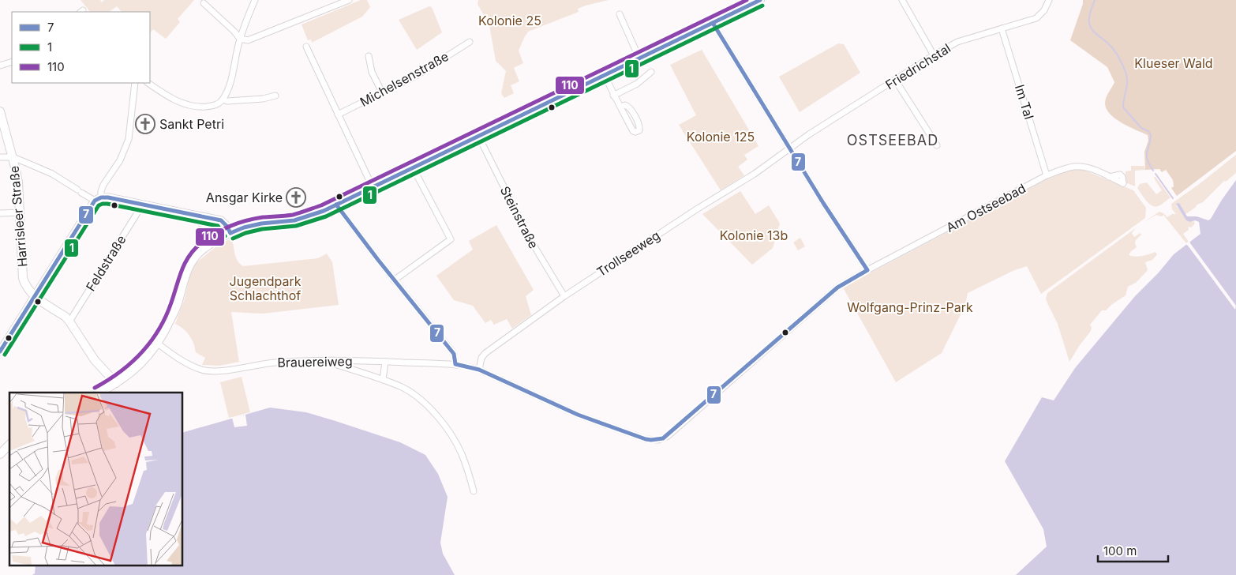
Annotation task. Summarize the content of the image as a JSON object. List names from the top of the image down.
{
  "streets": {
    "main road": ["Harrisleer Straße"],
    "street": [
      "Friedrichstal",
      "Michelsenstraße",
      "Im Tal",
      "Am Ostseebad",
      "Steinstraße",
      "Trollseeweg",
      "Feldstraße",
      "Brauereiweg"
    ]
  },
  "crossings": [
    ["Friedrichstal", "Im Tal"],
    ["Friedrichstal", "Trollseeweg"],
    ["Im Tal", "Am Ostseebad"],
    ["Am Ostseebad", "Trollseeweg"],
    ["Am Ostseebad", "Brauereiweg"],
    ["Steinstraße", "Trollseeweg"],
    ["Trollseeweg", "Brauereiweg"]
  ],
  "districts": ["OSTSEEBAD"],
  "parks": [
    "Kolonie 25",
    "Klueser Wald",
    "Kolonie 125",
    "Kolonie 13b",
    "Jugendpark Schlachthof",
    "Wolfgang-Prinz-Park"
  ],
  "places": {
    "church": ["Sankt Petri", "Ansgar Kirke"]
  },
  "lines": ["transit line 7", "transit line 110", "transit line 1"],
  "legend": ["7", "1", "110"],
  "scale_bar": "100 m"
}
